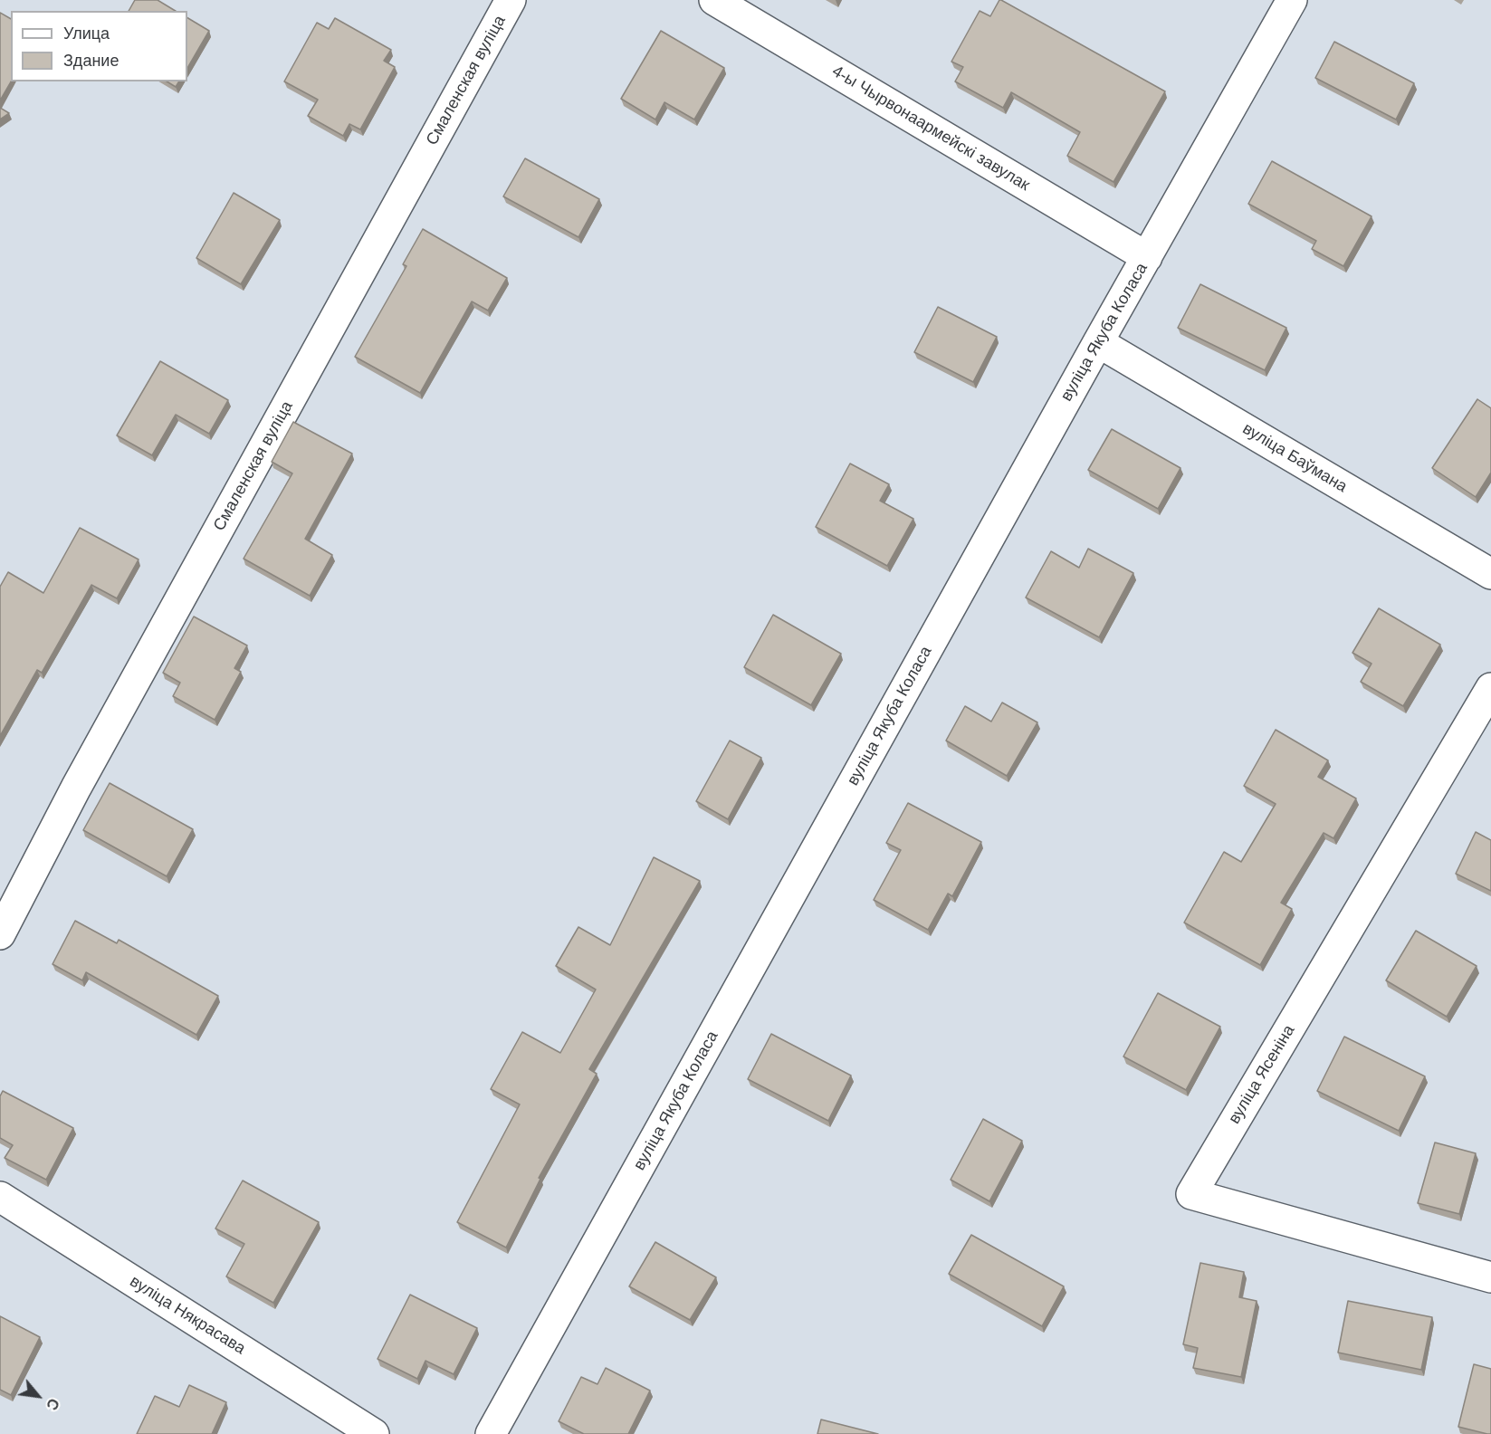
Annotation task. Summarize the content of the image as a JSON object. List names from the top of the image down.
{
  "streets": {
    "street": [
      "Смаленская вуліца",
      "4-ы Чырвонаармейскі завулак",
      "вуліца Якуба Коласа",
      "вуліца Баўмана",
      "вуліца Ясеніна",
      "вуліца Някрасава"
    ]
  },
  "crossings": [
    ["4-ы Чырвонаармейскі завулак", "вуліца Якуба Коласа"],
    ["вуліца Якуба Коласа", "вуліца Баўмана"]
  ],
  "legend": ["Улица", "Здание"],
  "north": "bottom right"
}
